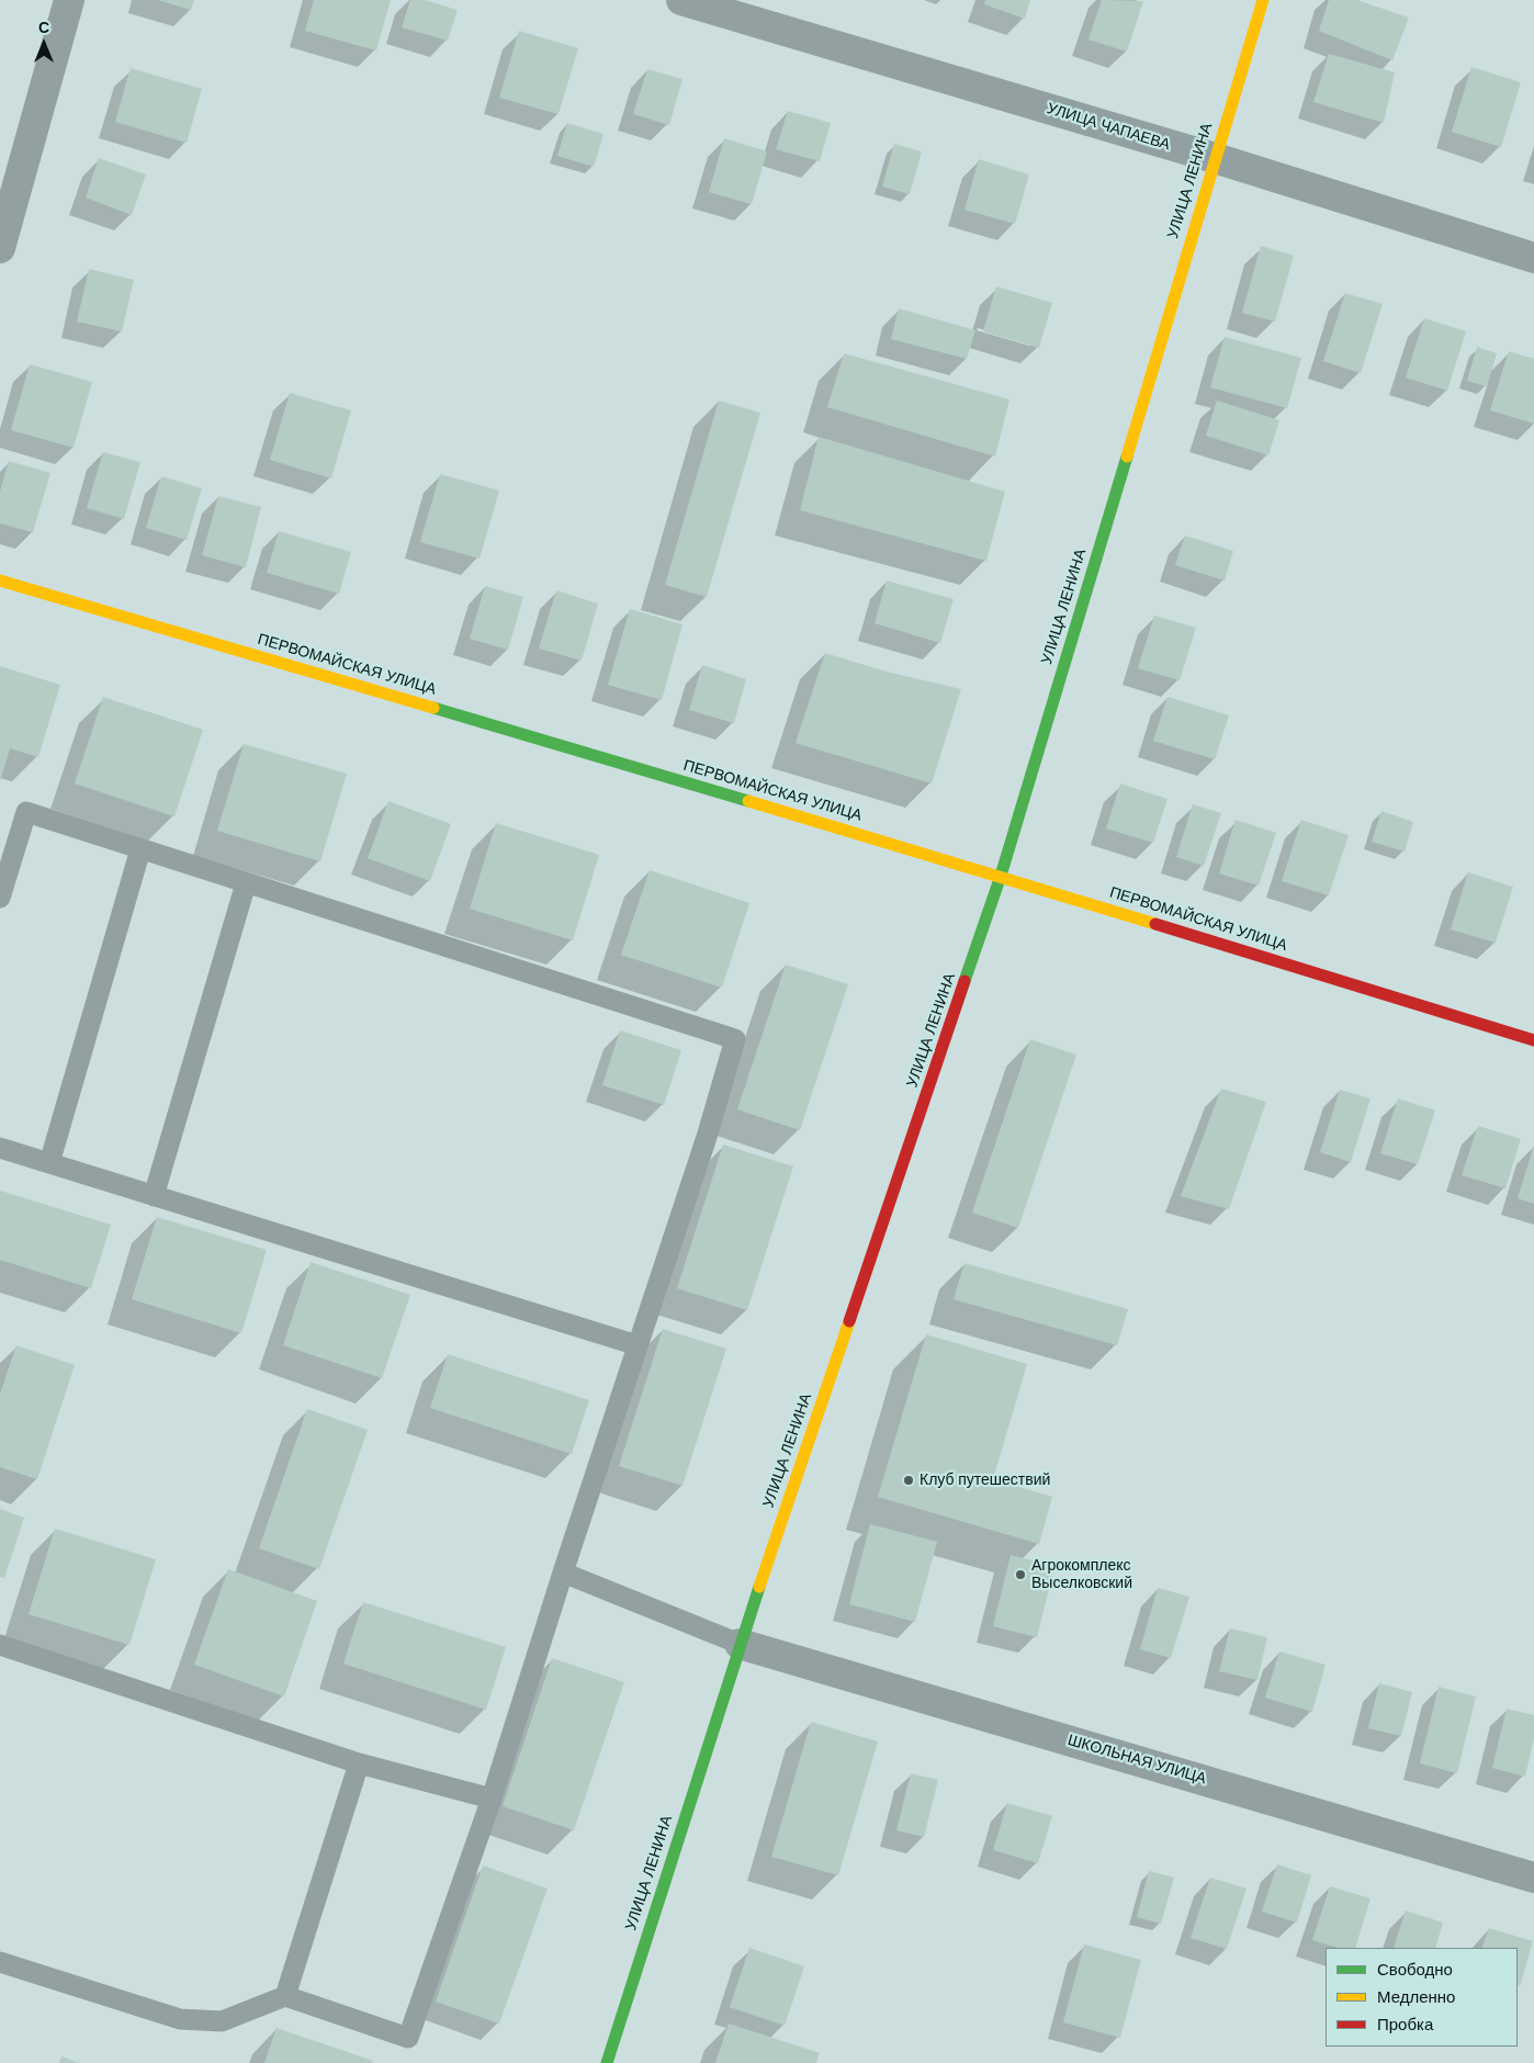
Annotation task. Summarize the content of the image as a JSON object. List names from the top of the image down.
{
  "streets": {
    "street": [
      "УЛИЦА ЧАПАЕВА",
      "УЛИЦА ЛЕНИНА",
      "ПЕРВОМАЙСКАЯ УЛИЦА",
      "ШКОЛЬНАЯ УЛИЦА"
    ]
  },
  "crossings": [
    ["УЛИЦА ЧАПАЕВА", "УЛИЦА ЛЕНИНА"],
    ["УЛИЦА ЛЕНИНА", "ПЕРВОМАЙСКАЯ УЛИЦА"],
    ["УЛИЦА ЛЕНИНА", "ШКОЛЬНАЯ УЛИЦА"]
  ],
  "places": ["Клуб путешествий", "Агрокомплекс Выселковский"],
  "legend": ["Свободно", "Медленно", "Пробка"],
  "north": "top"
}
